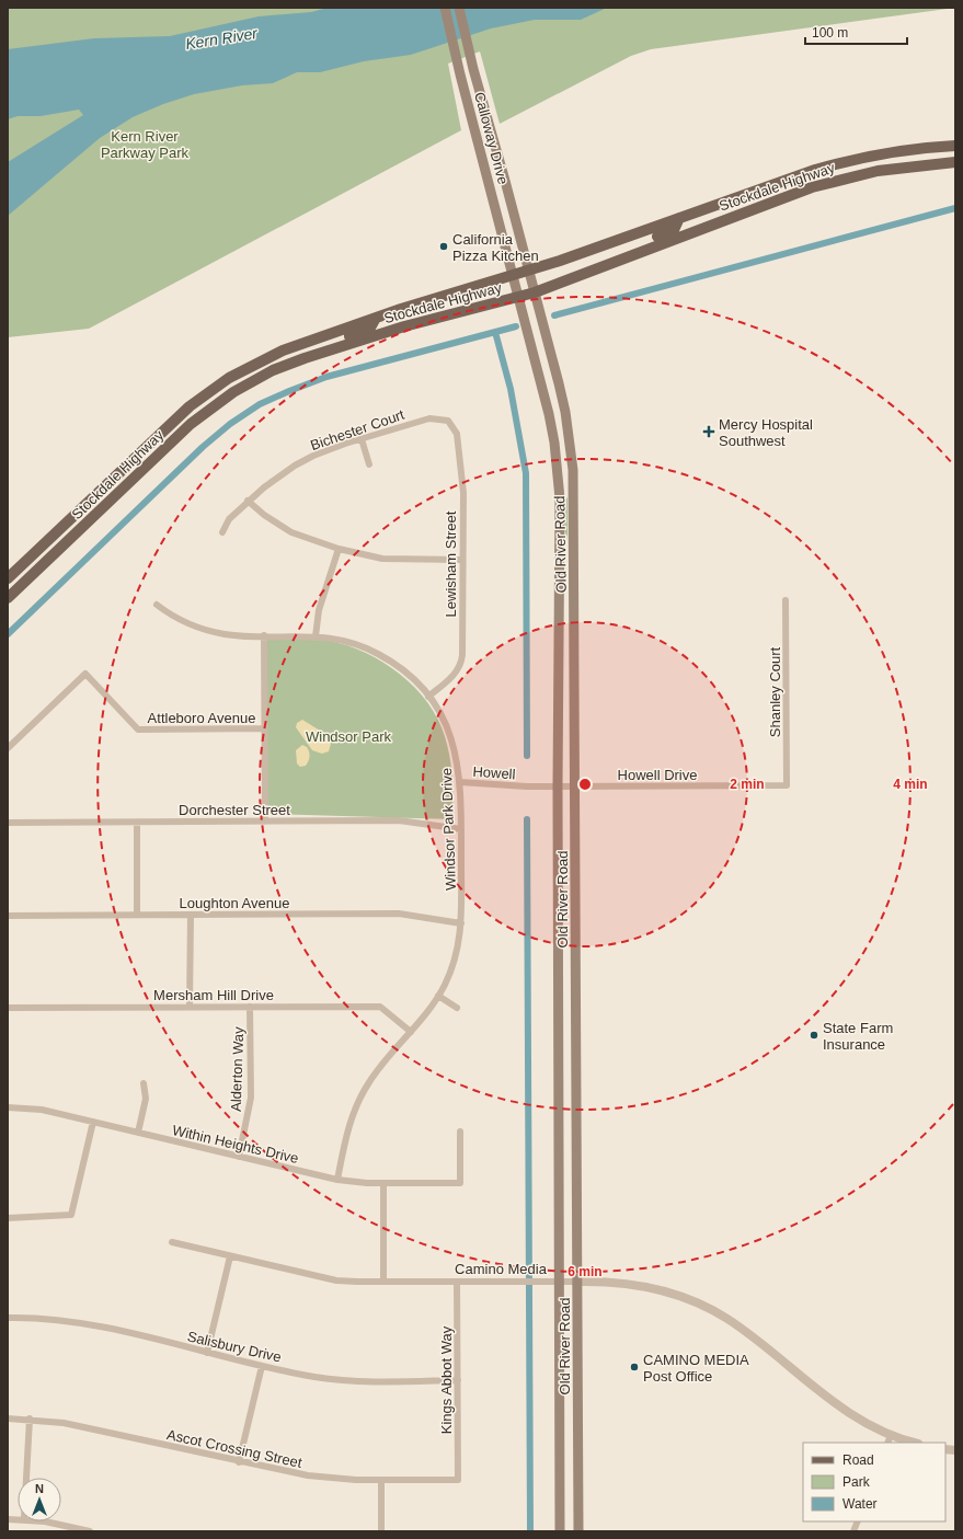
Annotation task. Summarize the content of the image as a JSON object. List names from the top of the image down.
{
  "streets": {
    "main road": ["Calloway Drive", "Stockdale Highway", "Old River Road"],
    "street": [
      "Bichester Court",
      "Lewisham Street",
      "Shanley Court",
      "Attleboro Avenue",
      "Howell",
      "Howell Drive",
      "Dorchester Street",
      "Windsor Park Drive",
      "Loughton Avenue",
      "Mersham Hill Drive",
      "Alderton Way",
      "Within Heights Drive",
      "Camino Media",
      "Salisbury Drive",
      "Kings Abbot Way",
      "Ascot Crossing Street"
    ]
  },
  "crossings": [
    ["Calloway Drive", "Stockdale Highway"],
    ["Calloway Drive", "Old River Road"],
    ["Stockdale Highway", "Old River Road"],
    ["Bichester Court", "Lewisham Street"],
    ["Old River Road", "Howell Drive"],
    ["Old River Road", "Camino Media"],
    ["Lewisham Street", "Windsor Park Drive"],
    ["Shanley Court", "Howell Drive"],
    ["Howell", "Howell Drive"],
    ["Howell", "Windsor Park Drive"],
    ["Dorchester Street", "Windsor Park Drive"],
    ["Windsor Park Drive", "Loughton Avenue"],
    ["Windsor Park Drive", "Mersham Hill Drive"],
    ["Windsor Park Drive", "Within Heights Drive"],
    ["Mersham Hill Drive", "Alderton Way"],
    ["Alderton Way", "Within Heights Drive"],
    ["Camino Media", "Kings Abbot Way"],
    ["Salisbury Drive", "Kings Abbot Way"],
    ["Kings Abbot Way", "Ascot Crossing Street"]
  ],
  "water": ["Kern River"],
  "parks": ["Kern River Parkway Park", "Windsor Park"],
  "places": {
    "other": ["California Pizza Kitchen", "State Farm Insurance", "CAMINO MEDIA Post Office"],
    "health": ["Mercy Hospital Southwest"]
  },
  "legend": ["Road", "Park", "Water"],
  "scale_bar": "100 m",
  "north": "top",
  "rings": ["2 min", "4 min", "6 min"]
}
